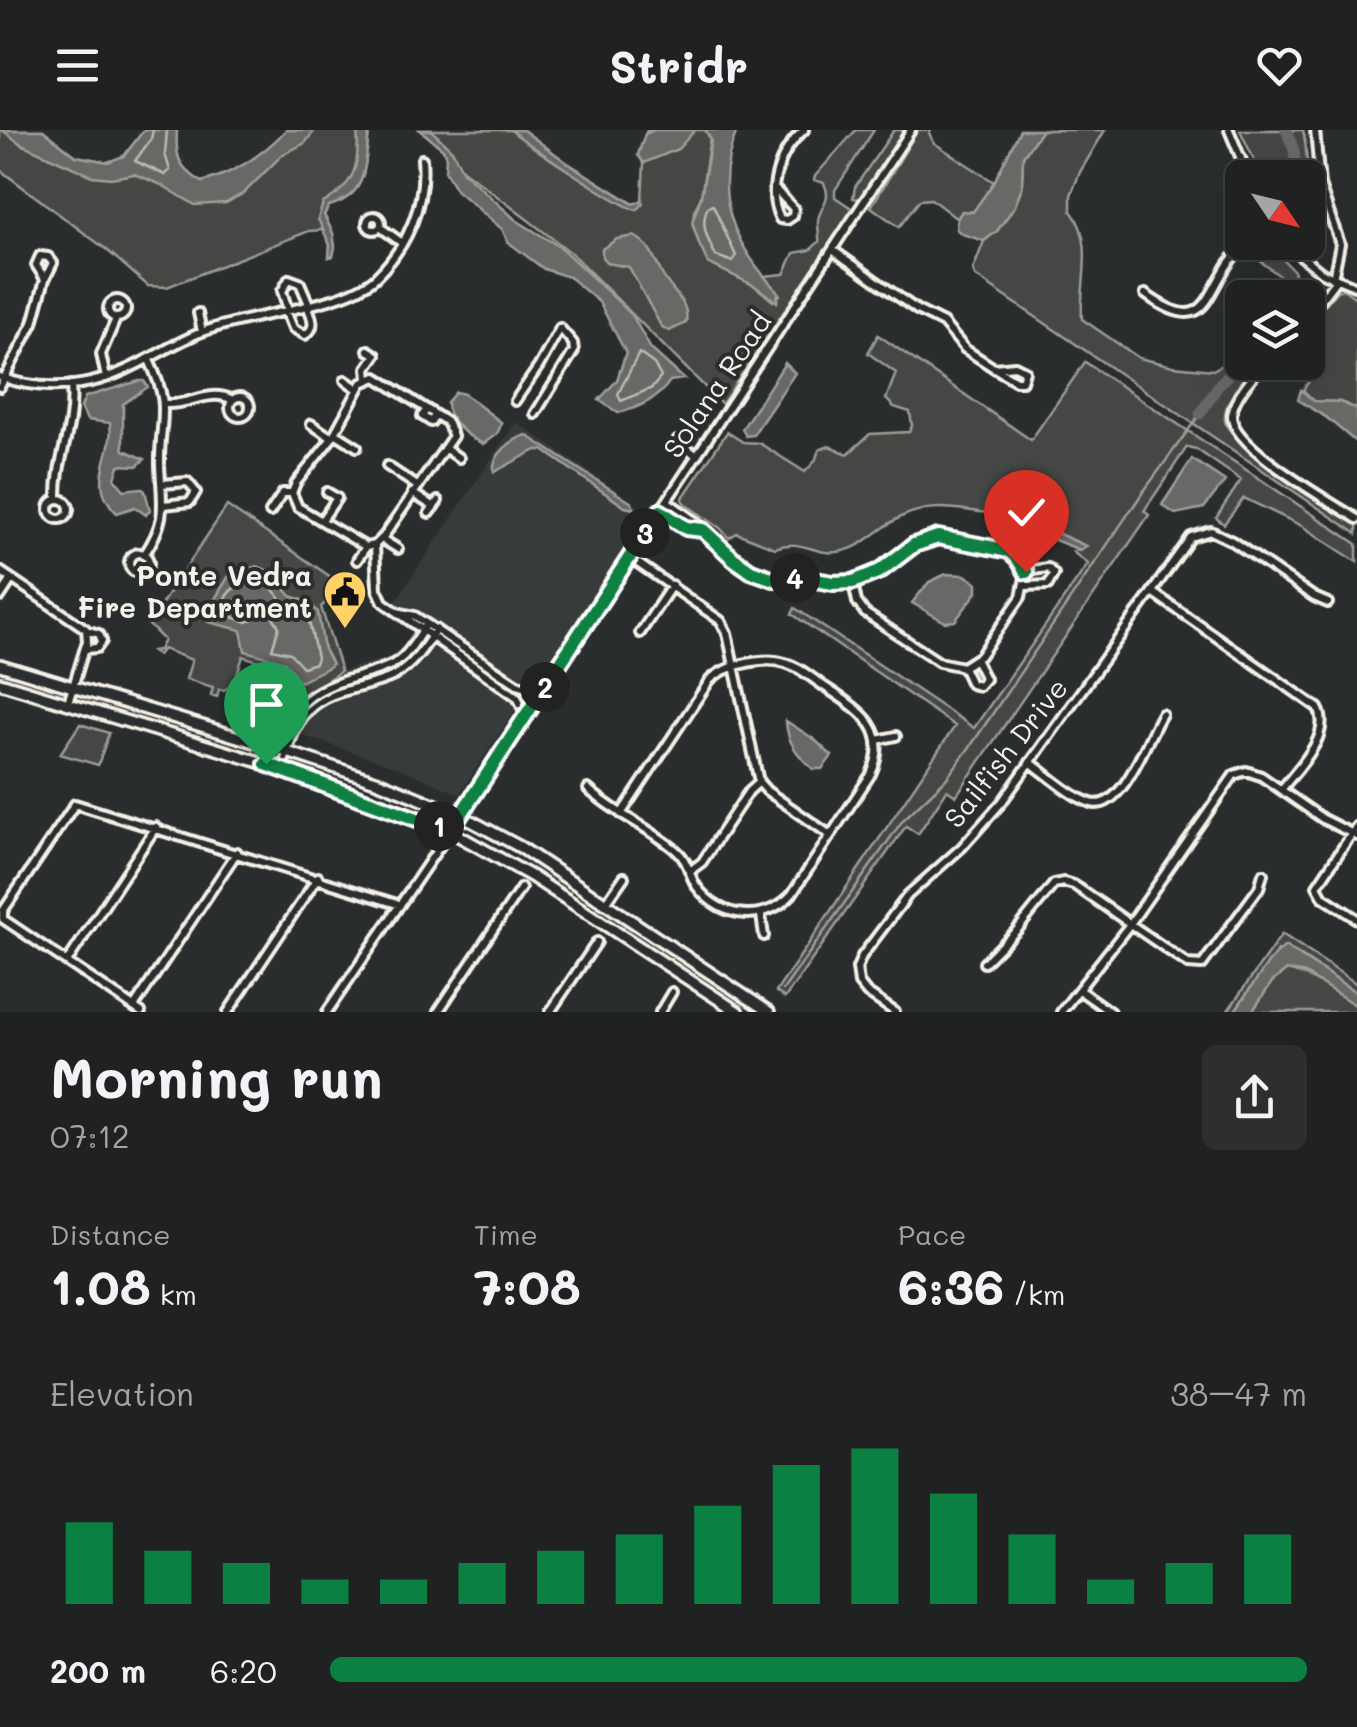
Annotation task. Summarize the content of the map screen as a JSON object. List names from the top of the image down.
{
  "streets": {
    "street": ["Solana Road", "Sailfish Drive"]
  },
  "places": {
    "public building": ["Ponte Vedra Fire Department"]
  },
  "north": "bottom right",
  "page": {
    "header": "Stridr",
    "pins": [
      "3",
      "4",
      "2",
      "1"
    ],
    "heading": ["Morning run", "07:12"],
    "stats": [
      ["Distance", "1.08 km"],
      ["Time", "7:08"],
      ["Pace", "6:36 /km"]
    ],
    "chart": ["Elevation", "38–47 m"],
    "list": [
      {
        "name": "200 m",
        "note": "6:20"
      }
    ]
  }
}
